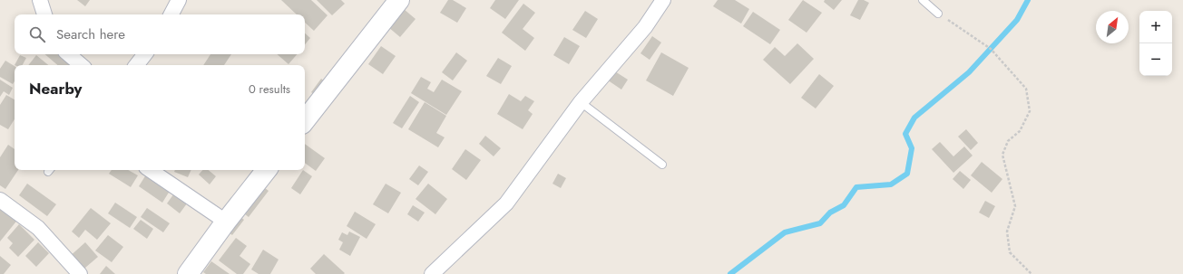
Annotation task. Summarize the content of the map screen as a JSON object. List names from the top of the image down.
{
  "north": "top right",
  "page": {
    "map_buttons": ["+", "−"],
    "search": "Search here",
    "heading": ["Nearby", "0 results"]
  }
}
